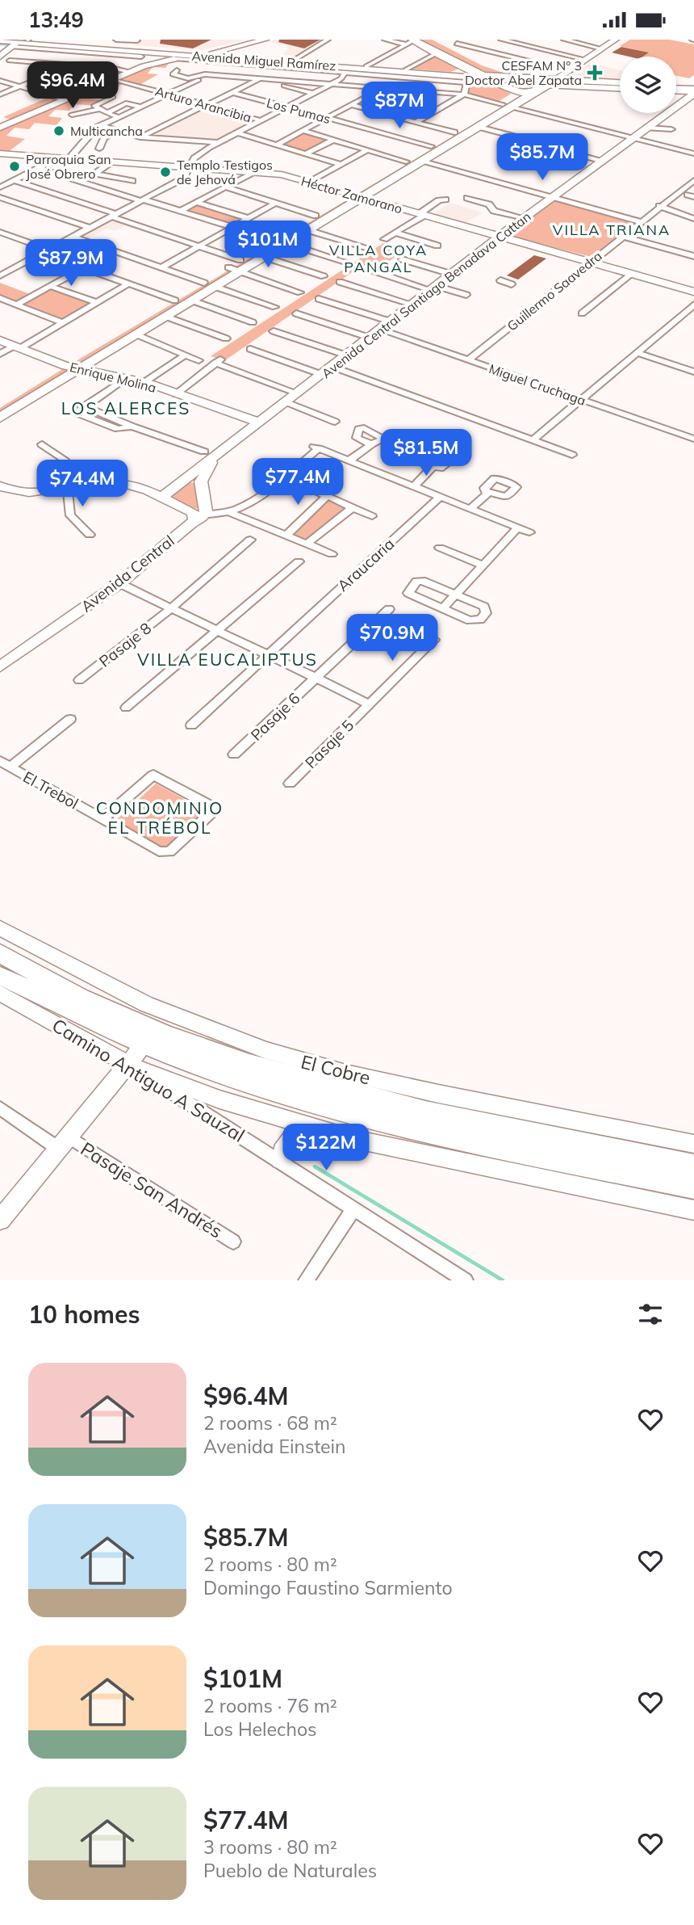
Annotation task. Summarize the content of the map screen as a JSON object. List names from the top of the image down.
{
  "streets": {
    "main road": ["Avenida Miguel Ramírez"],
    "street": [
      "Arturo Arancibia",
      "Los Pumas",
      "Héctor Zamorano",
      "Guillermo Saavedra",
      "Avenida Central Santiago Benadava Cattan",
      "Enrique Molina",
      "Miguel Cruchaga",
      "Araucaria",
      "Avenida Central",
      "Pasaje 8",
      "Pasaje 6",
      "Pasaje 5",
      "El Trebol",
      "El Cobre",
      "Camino Antiguo A Sauzal",
      "Pasaje San Andrés"
    ]
  },
  "crossings": [
    ["Héctor Zamorano", "Guillermo Saavedra"],
    ["Héctor Zamorano", "Avenida Central Santiago Benadava Cattan"],
    ["Guillermo Saavedra", "Miguel Cruchaga"],
    ["Avenida Central Santiago Benadava Cattan", "Enrique Molina"],
    ["Avenida Central Santiago Benadava Cattan", "Miguel Cruchaga"]
  ],
  "districts": [
    "VILLA TRIANA",
    "VILLA COYA PANGAL",
    "LOS ALERCES",
    "VILLA EUCALIPTUS",
    "CONDOMINIO EL TRÉBOL"
  ],
  "places": {
    "health": ["CESFAM N° 3 Doctor Abel Zapata"],
    "other": ["Multicancha", "Parroquia San José Obrero", "Templo Testigos de Jehová"]
  },
  "page": {
    "status": "13:49",
    "price": [
      "$96.4M",
      "$87M",
      "$85.7M",
      "$101M",
      "$87.9M",
      "$81.5M",
      "$77.4M",
      "$74.4M",
      "$70.9M",
      "$122M"
    ],
    "heading": "10 homes",
    "list": [
      {
        "name": "$96.4M",
        "note": "2 rooms · 68 m² · Avenida Einstein"
      },
      {
        "name": "$85.7M",
        "note": "2 rooms · 80 m² · Domingo Faustino Sarmiento"
      },
      {
        "name": "$101M",
        "note": "2 rooms · 76 m² · Los Helechos"
      },
      {
        "name": "$77.4M",
        "note": "3 rooms · 80 m² · Pueblo de Naturales"
      }
    ]
  }
}
